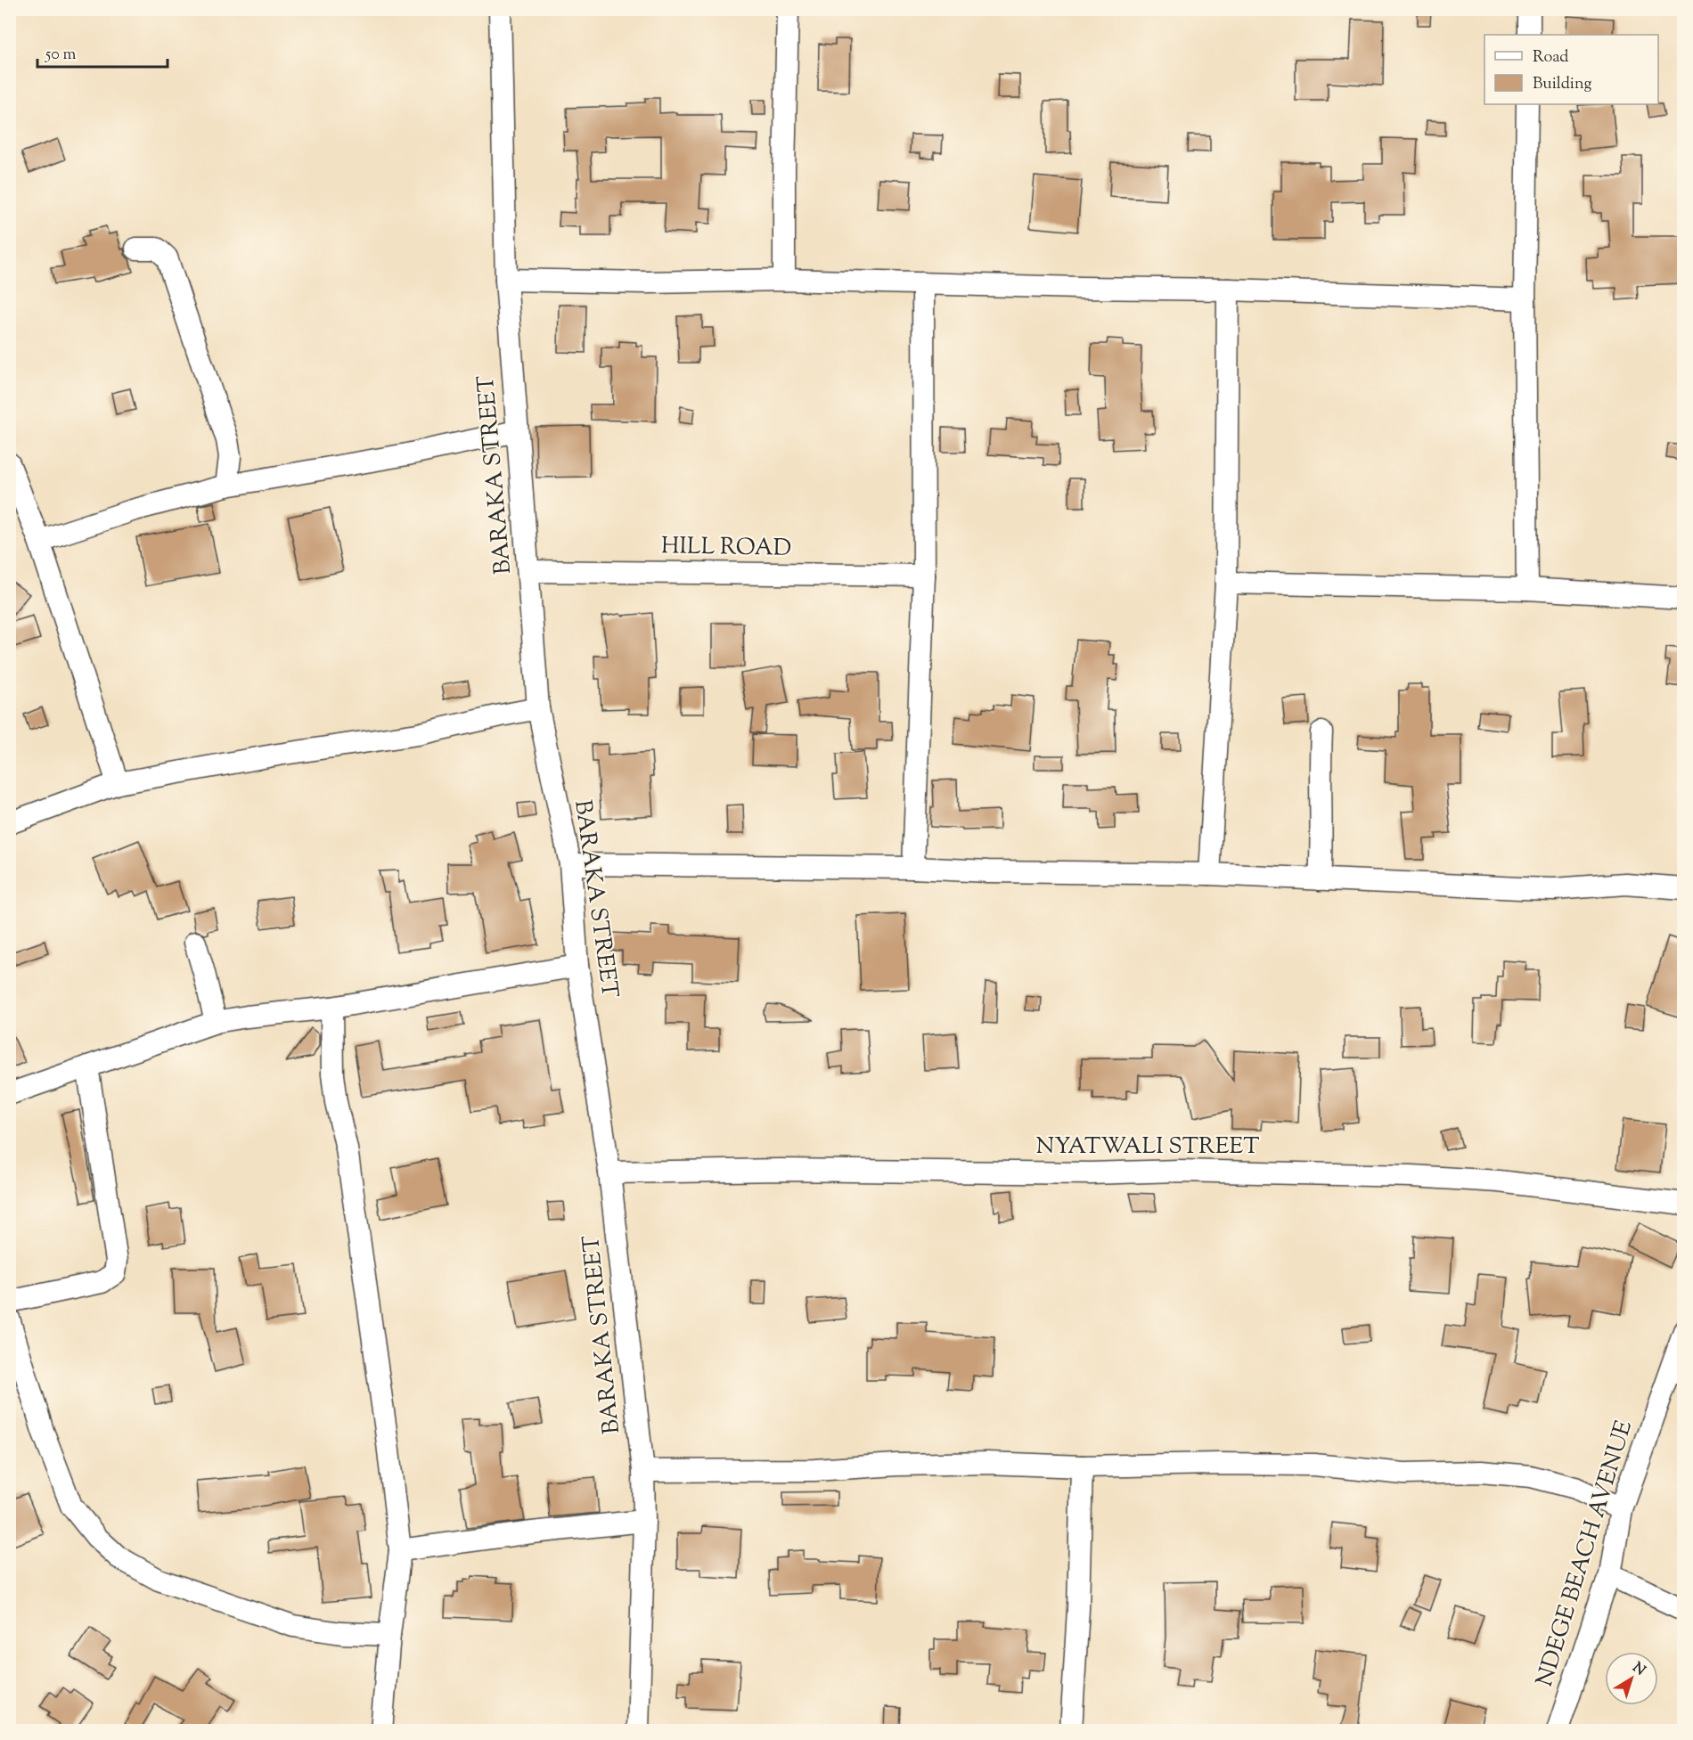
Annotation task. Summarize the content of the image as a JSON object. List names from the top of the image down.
{
  "streets": {
    "street": [
      "BARAKA STREET",
      "HILL ROAD",
      "NYATWALI STREET",
      "NDEGE BEACH AVENUE"
    ]
  },
  "crossings": [
    ["BARAKA STREET", "HILL ROAD"],
    ["BARAKA STREET", "NYATWALI STREET"]
  ],
  "legend": ["Road", "Building"],
  "scale_bar": "50 m",
  "north": "top right"
}
